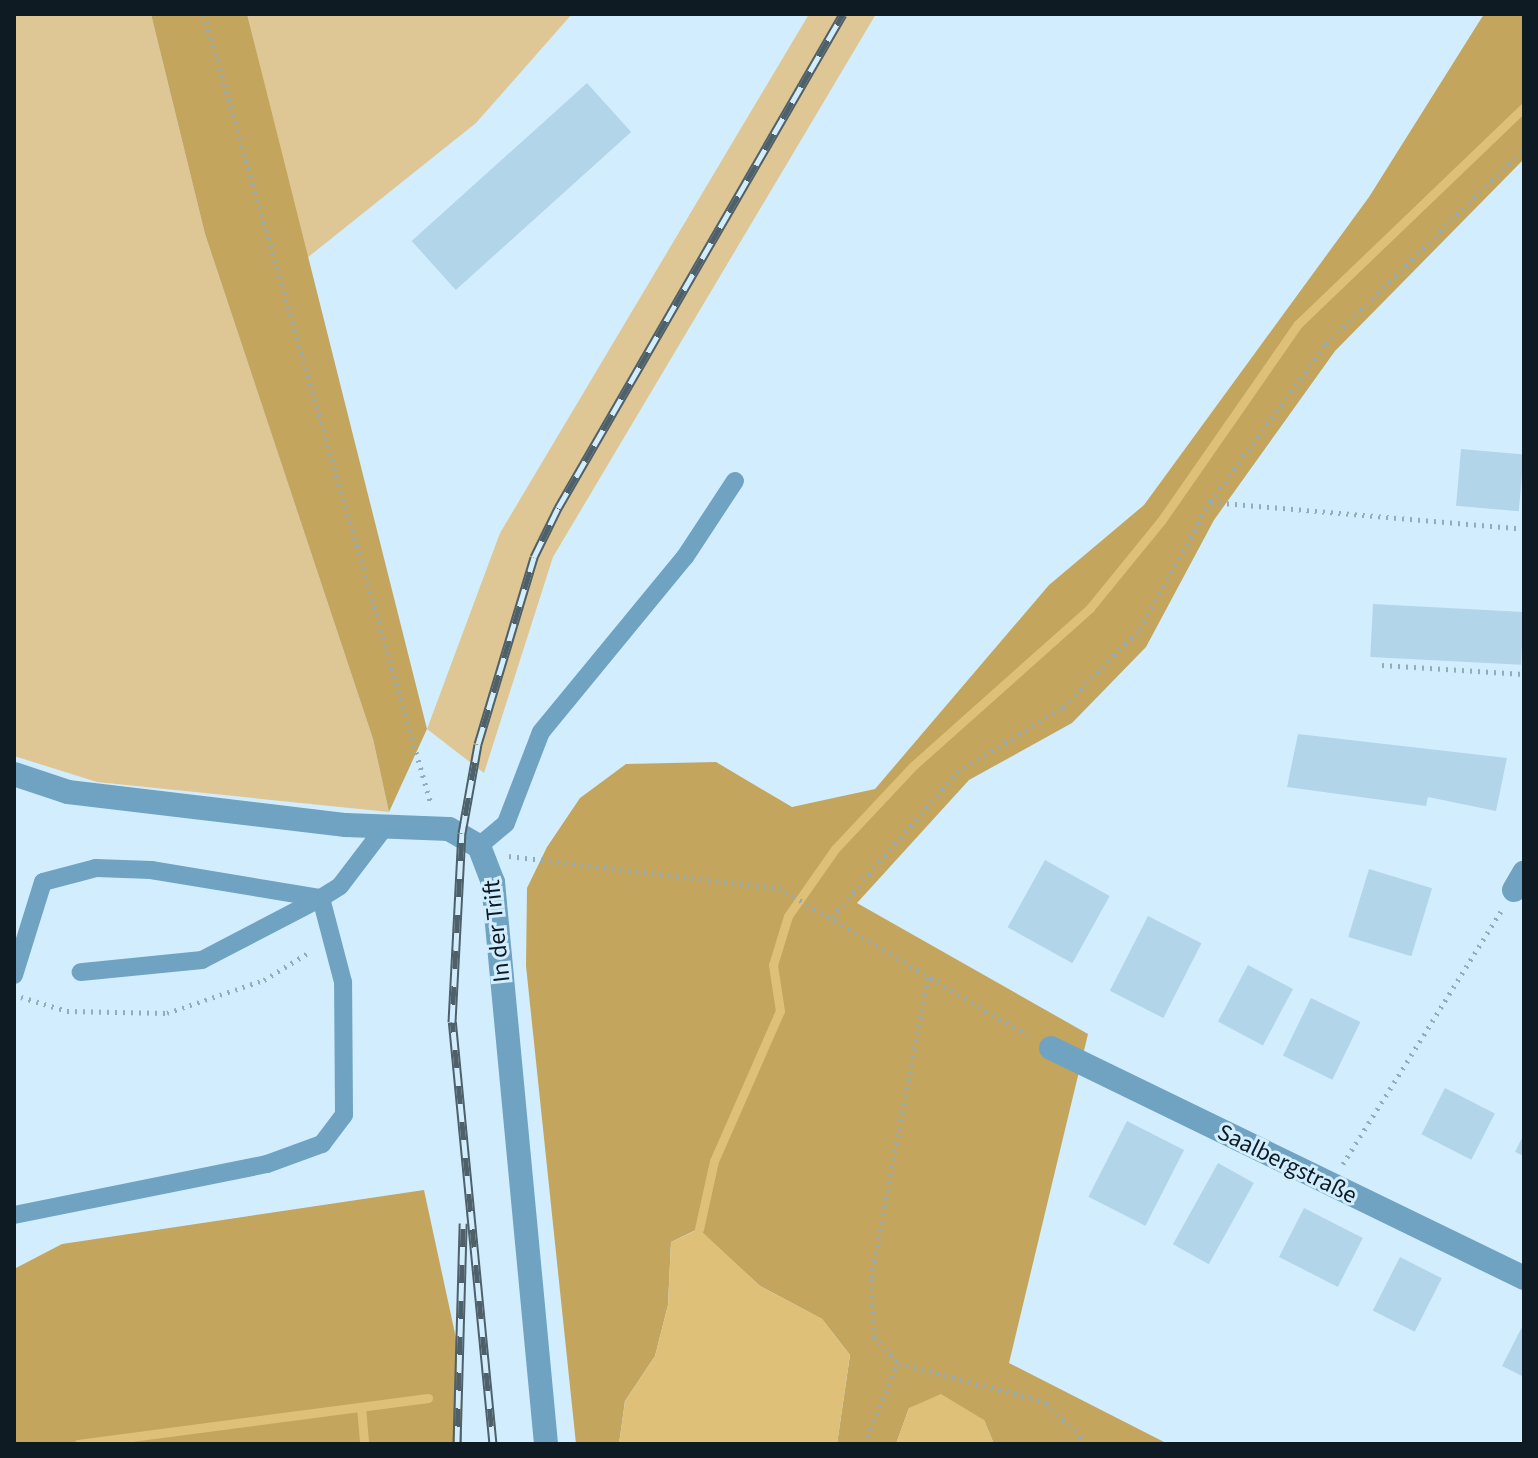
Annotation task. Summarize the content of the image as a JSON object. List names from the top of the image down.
{
  "streets": {
    "street": ["In der Trift", "Saalbergstraße"]
  }
}
